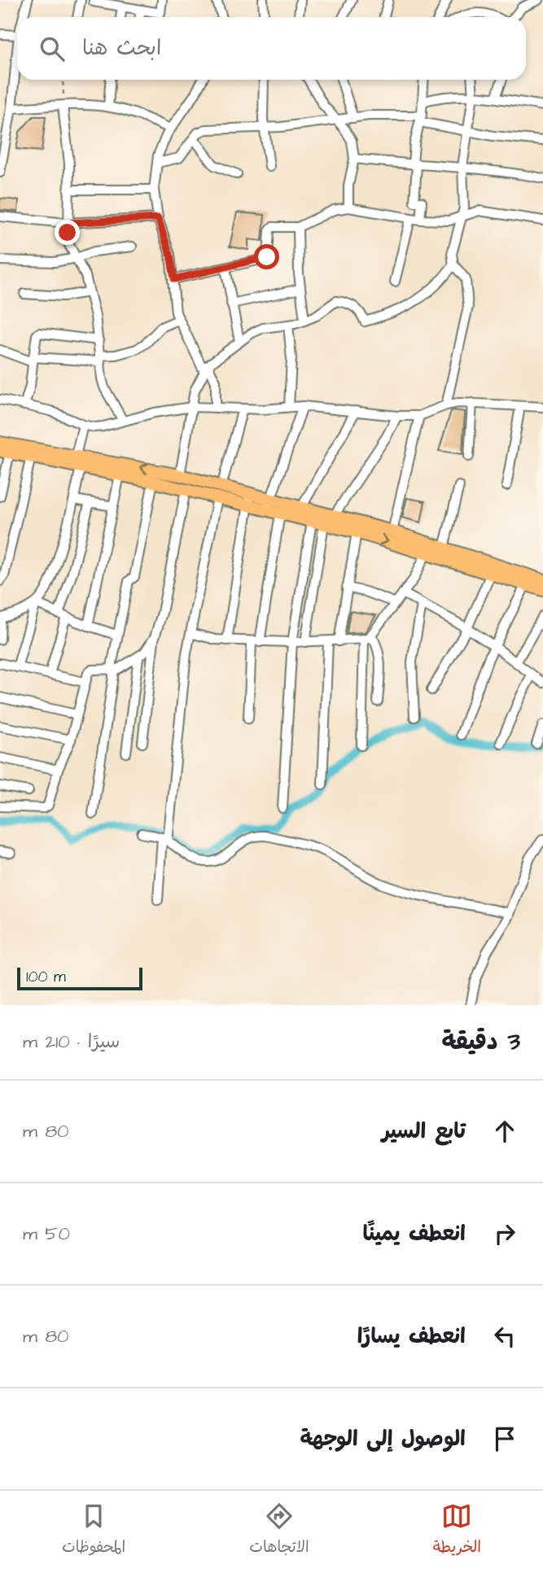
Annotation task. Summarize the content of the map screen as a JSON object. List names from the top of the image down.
{
  "scale_bar": "100 m",
  "page": {
    "search": "ابحث هنا",
    "scale": "100 m",
    "heading": ["3 دقيقة", "سيرًا · 210 m"],
    "list": [
      ["تابع السير", "80 m"],
      ["انعطف يمينًا", "50 m"],
      ["انعطف يسارًا", "80 m"],
      "الوصول إلى الوجهة"
    ],
    "nav": ["الخريطة", "الاتجاهات", "المحفوظات"]
  }
}
